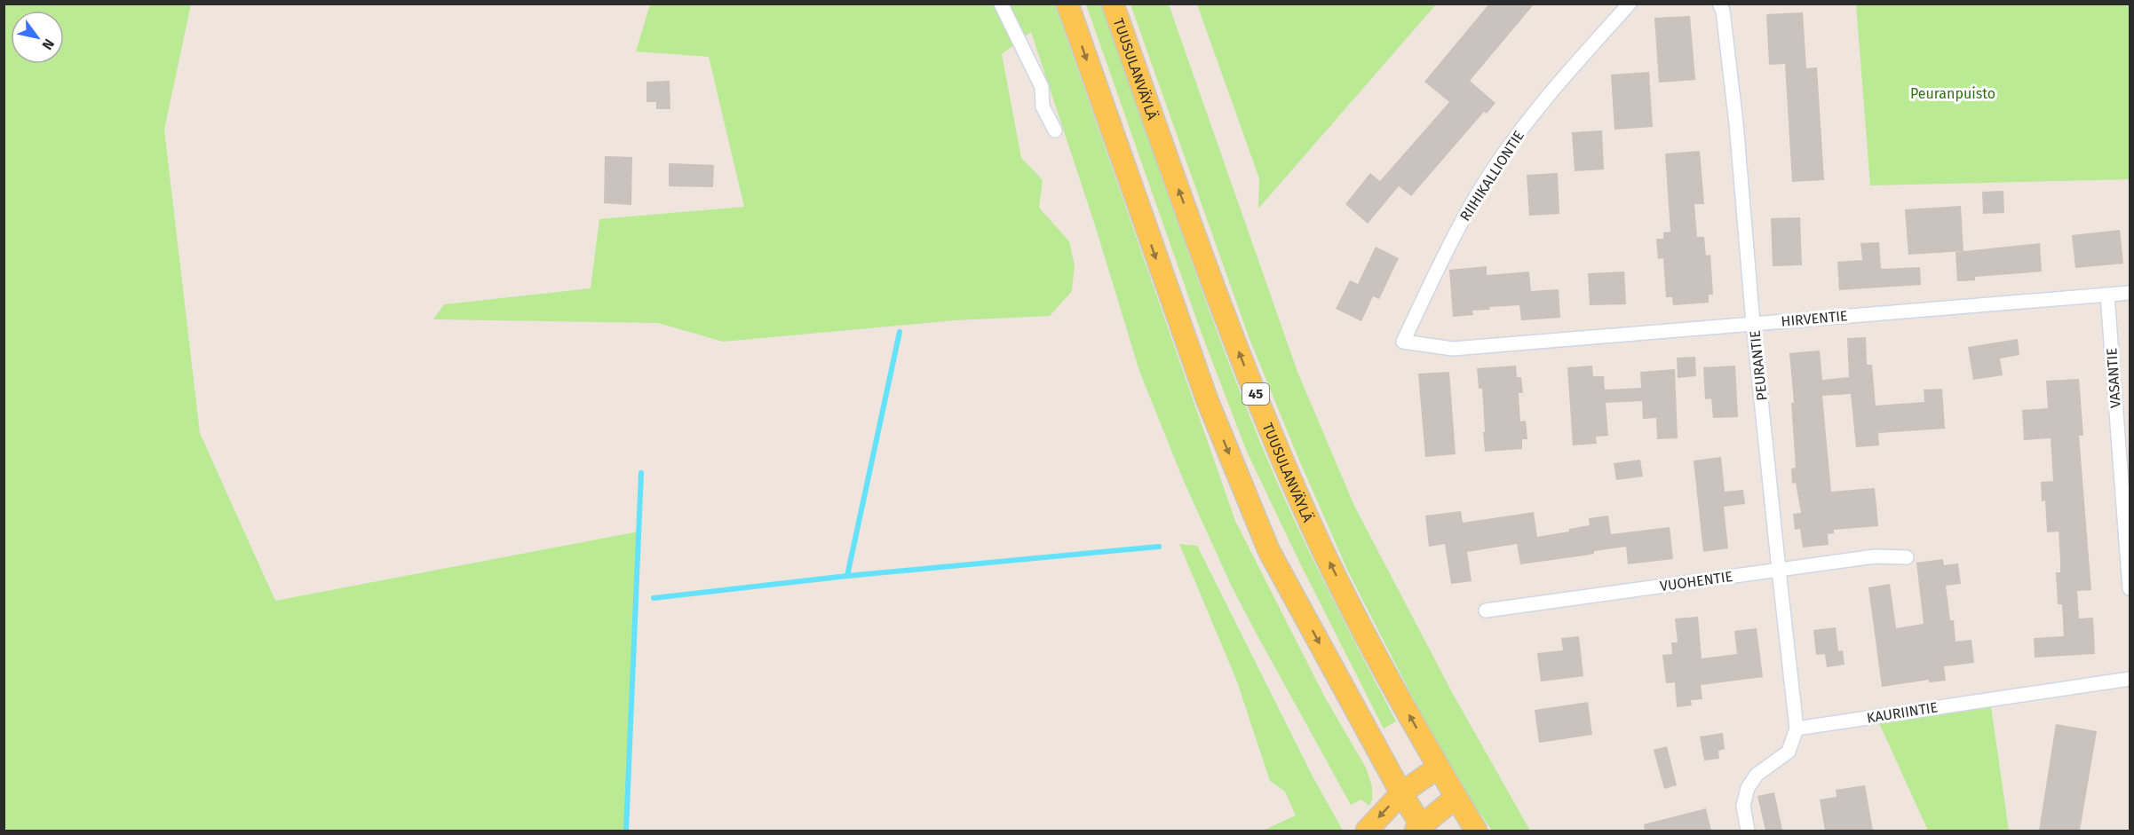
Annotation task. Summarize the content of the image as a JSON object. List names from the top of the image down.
{
  "streets": {
    "main road": ["TUUSULANVÄYLÄ", "45"],
    "street": [
      "RIIHIKALLIONTIE",
      "HIRVENTIE",
      "PEURANTIE",
      "VASANTIE",
      "VUOHENTIE",
      "KAURIINTIE"
    ]
  },
  "crossings": [
    ["RIIHIKALLIONTIE", "HIRVENTIE"],
    ["HIRVENTIE", "PEURANTIE"],
    ["HIRVENTIE", "VASANTIE"],
    ["PEURANTIE", "VUOHENTIE"],
    ["PEURANTIE", "KAURIINTIE"]
  ],
  "parks": ["Peuranpuisto"],
  "north": "bottom right"
}
